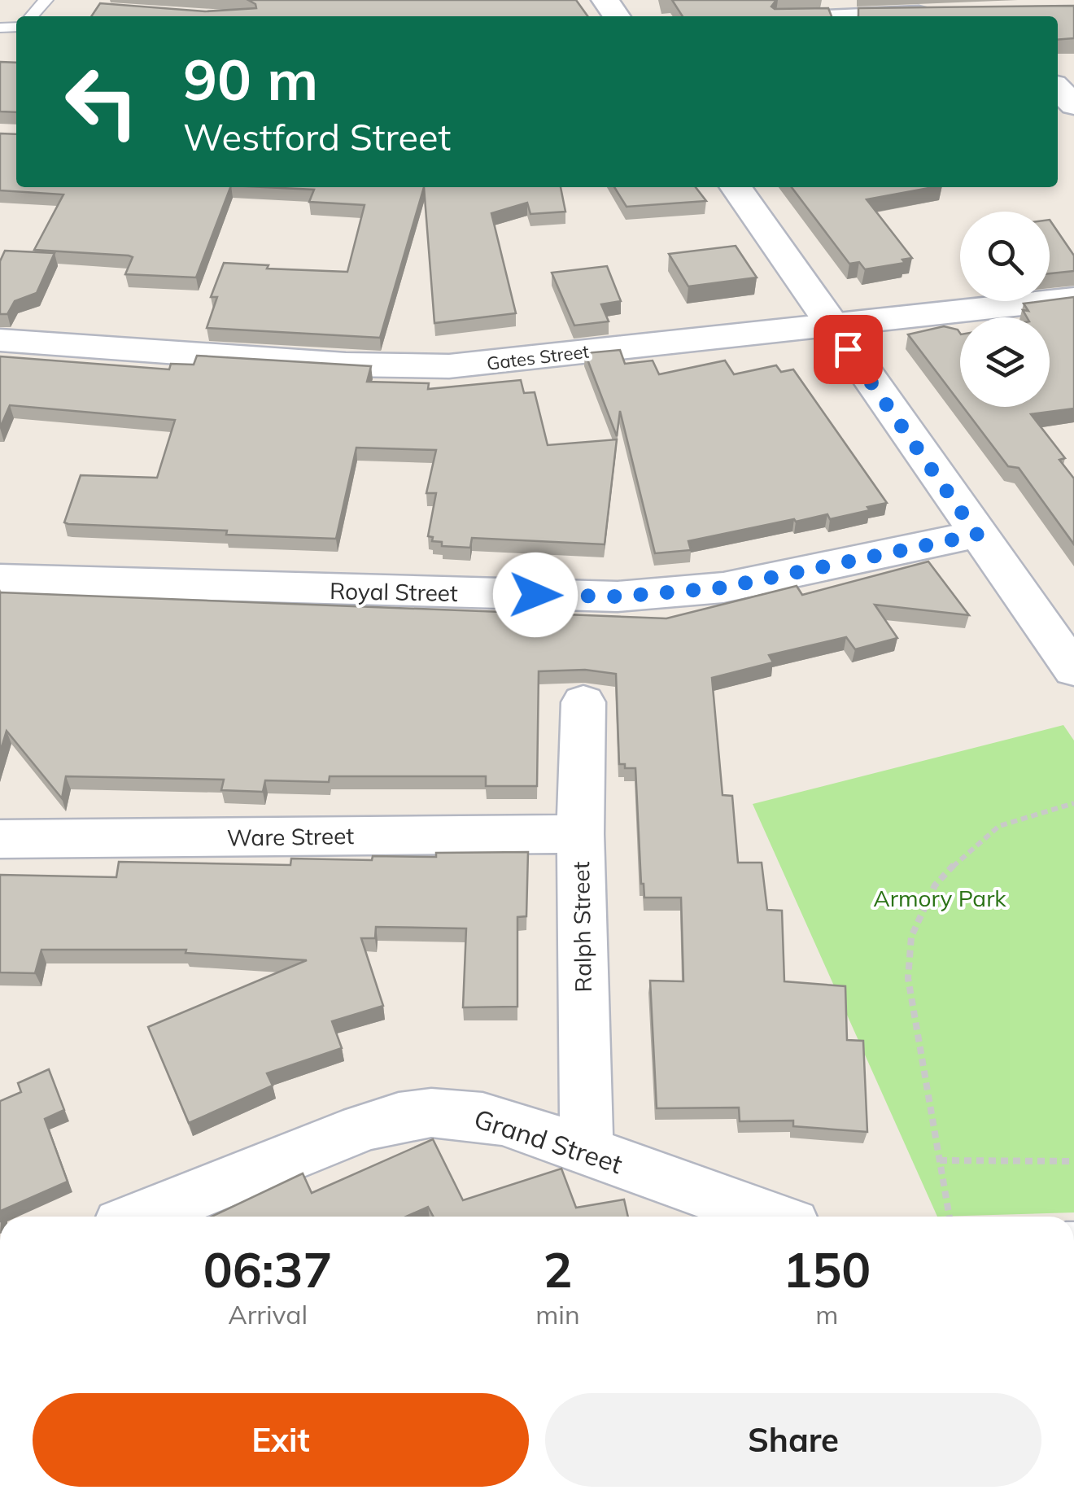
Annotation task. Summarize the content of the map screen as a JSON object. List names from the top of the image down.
{
  "streets": {
    "street": [
      "Gates Street",
      "Royal Street",
      "Ware Street",
      "Ralph Street",
      "Grand Street"
    ]
  },
  "crossings": [
    ["Ware Street", "Ralph Street"],
    ["Ralph Street", "Grand Street"]
  ],
  "parks": ["Armory Park"],
  "page": {
    "turn": ["90 m", "Westford Street"],
    "eta": [
      "06:37",
      "Arrival",
      "2",
      "min",
      "150",
      "m"
    ],
    "buttons": ["Exit", "Share"]
  }
}
